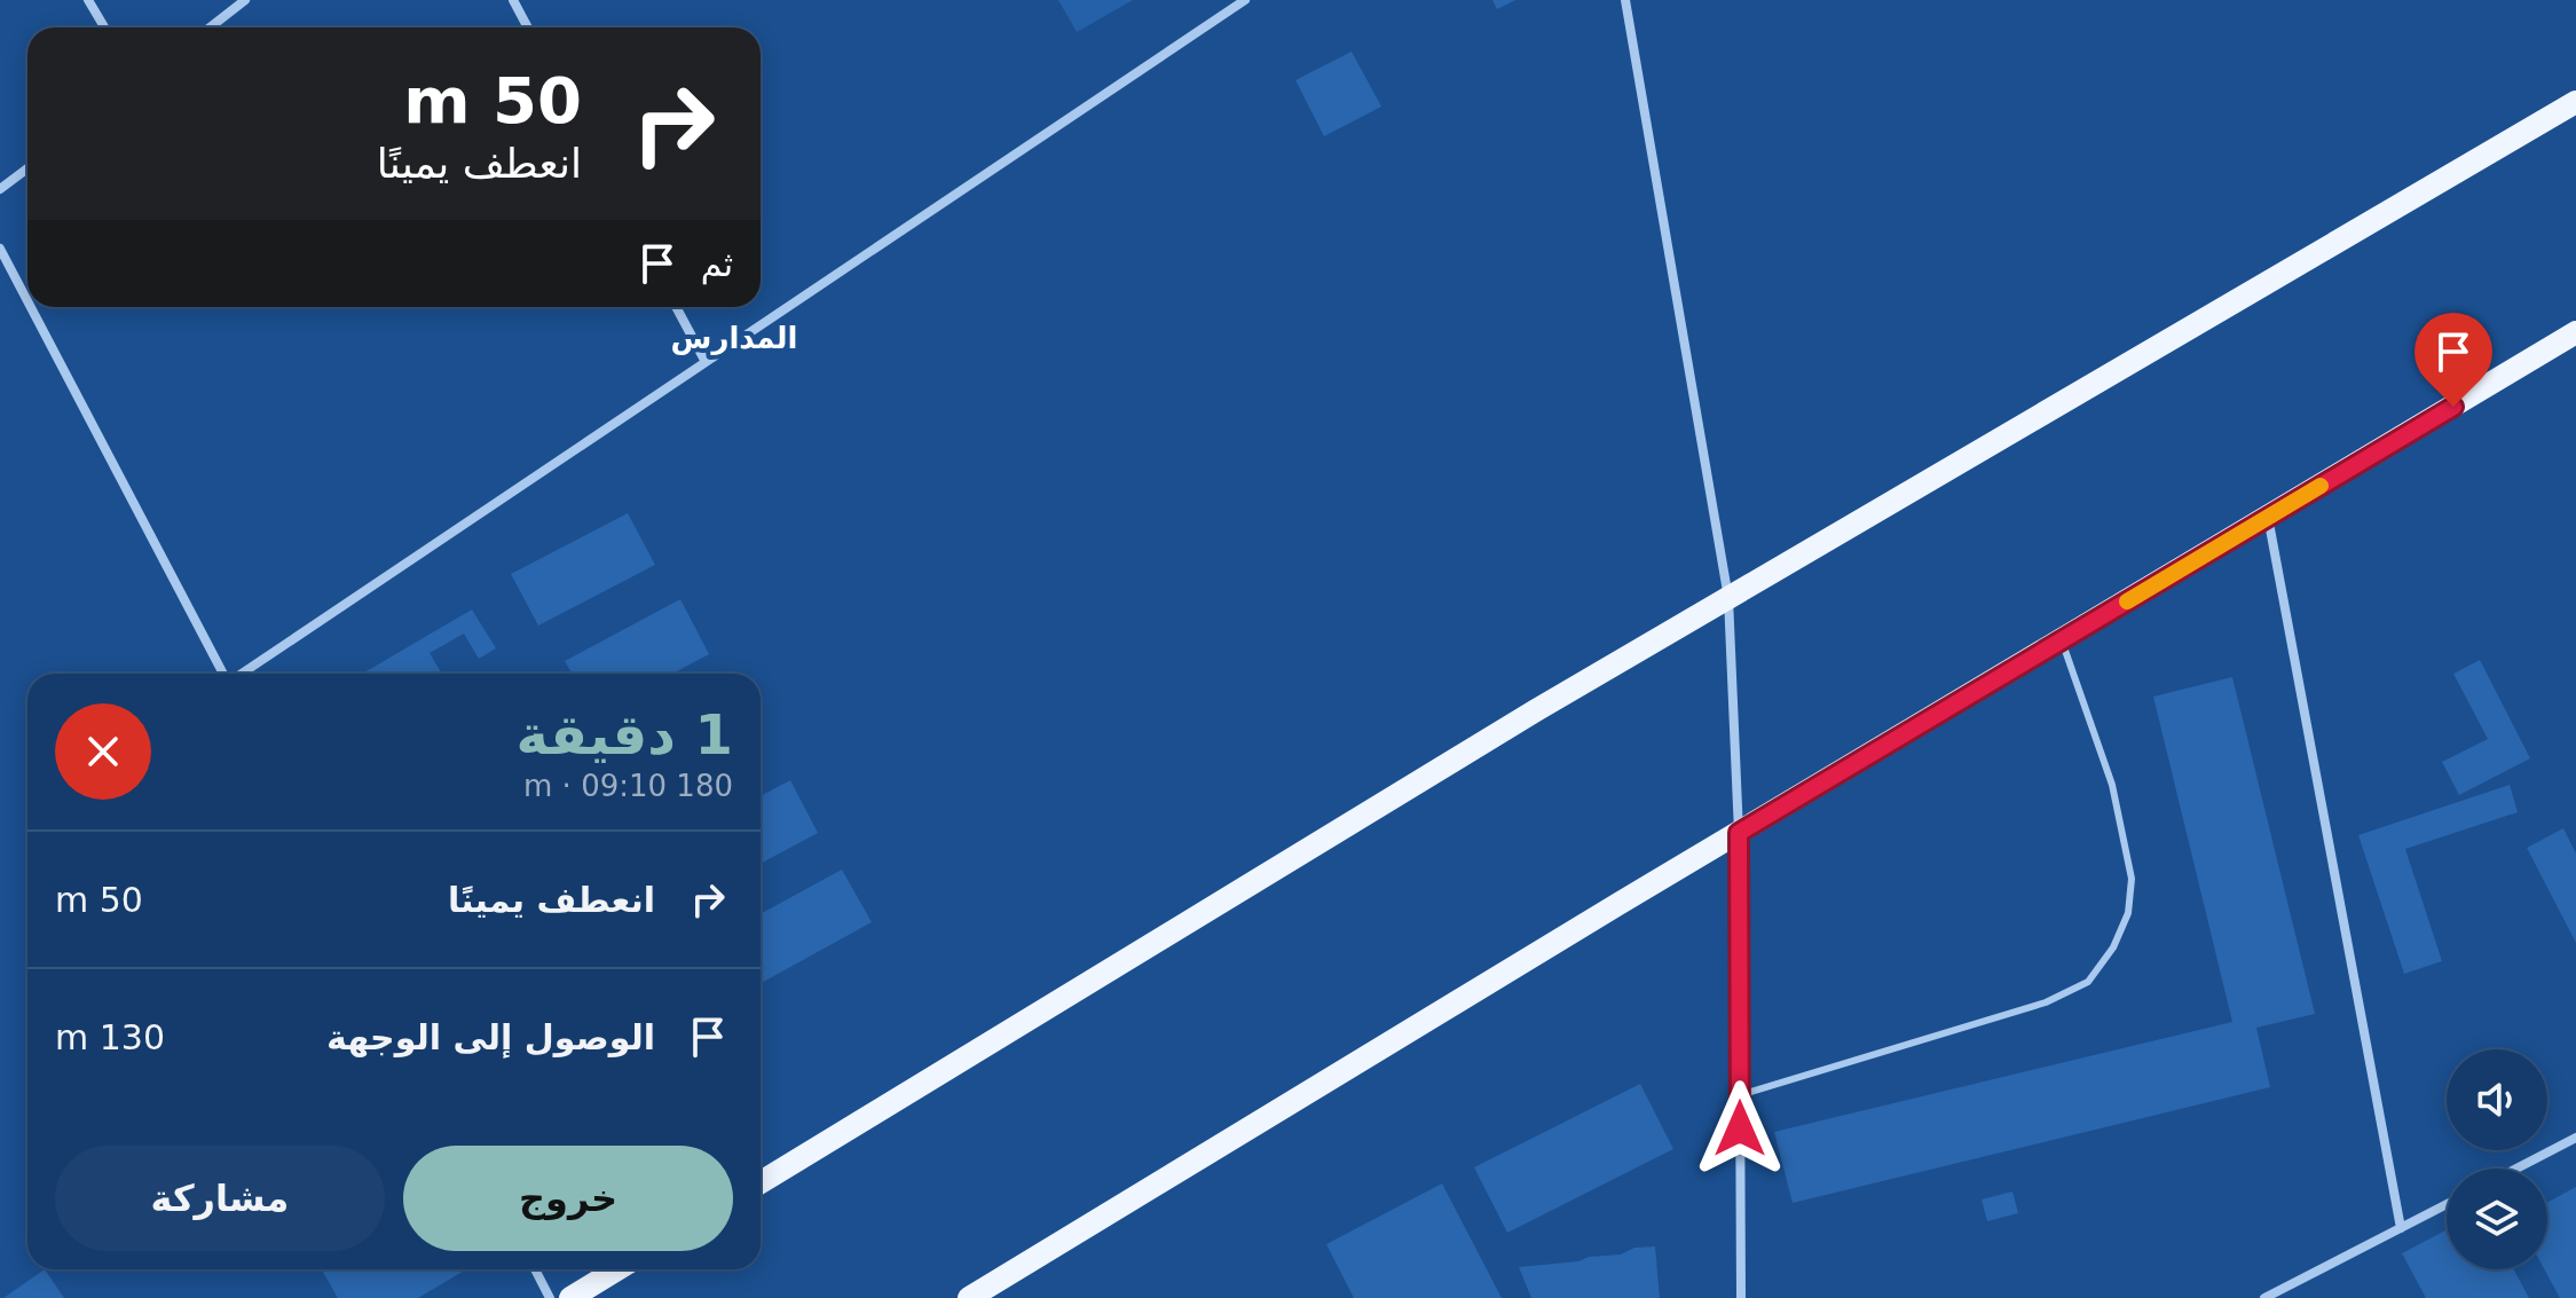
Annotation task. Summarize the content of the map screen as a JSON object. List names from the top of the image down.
{
  "districts": ["المدارس"],
  "page": {
    "turn": ["50 m", "انعطف يمينًا"],
    "then": "ثم",
    "heading": ["1 دقيقة", "180 m · 09:10"],
    "list": [
      {
        "name": "انعطف يمينًا",
        "value": "50 m"
      },
      {
        "name": "الوصول إلى الوجهة",
        "value": "130 m"
      }
    ],
    "buttons": ["خروج", "مشاركة"]
  }
}
